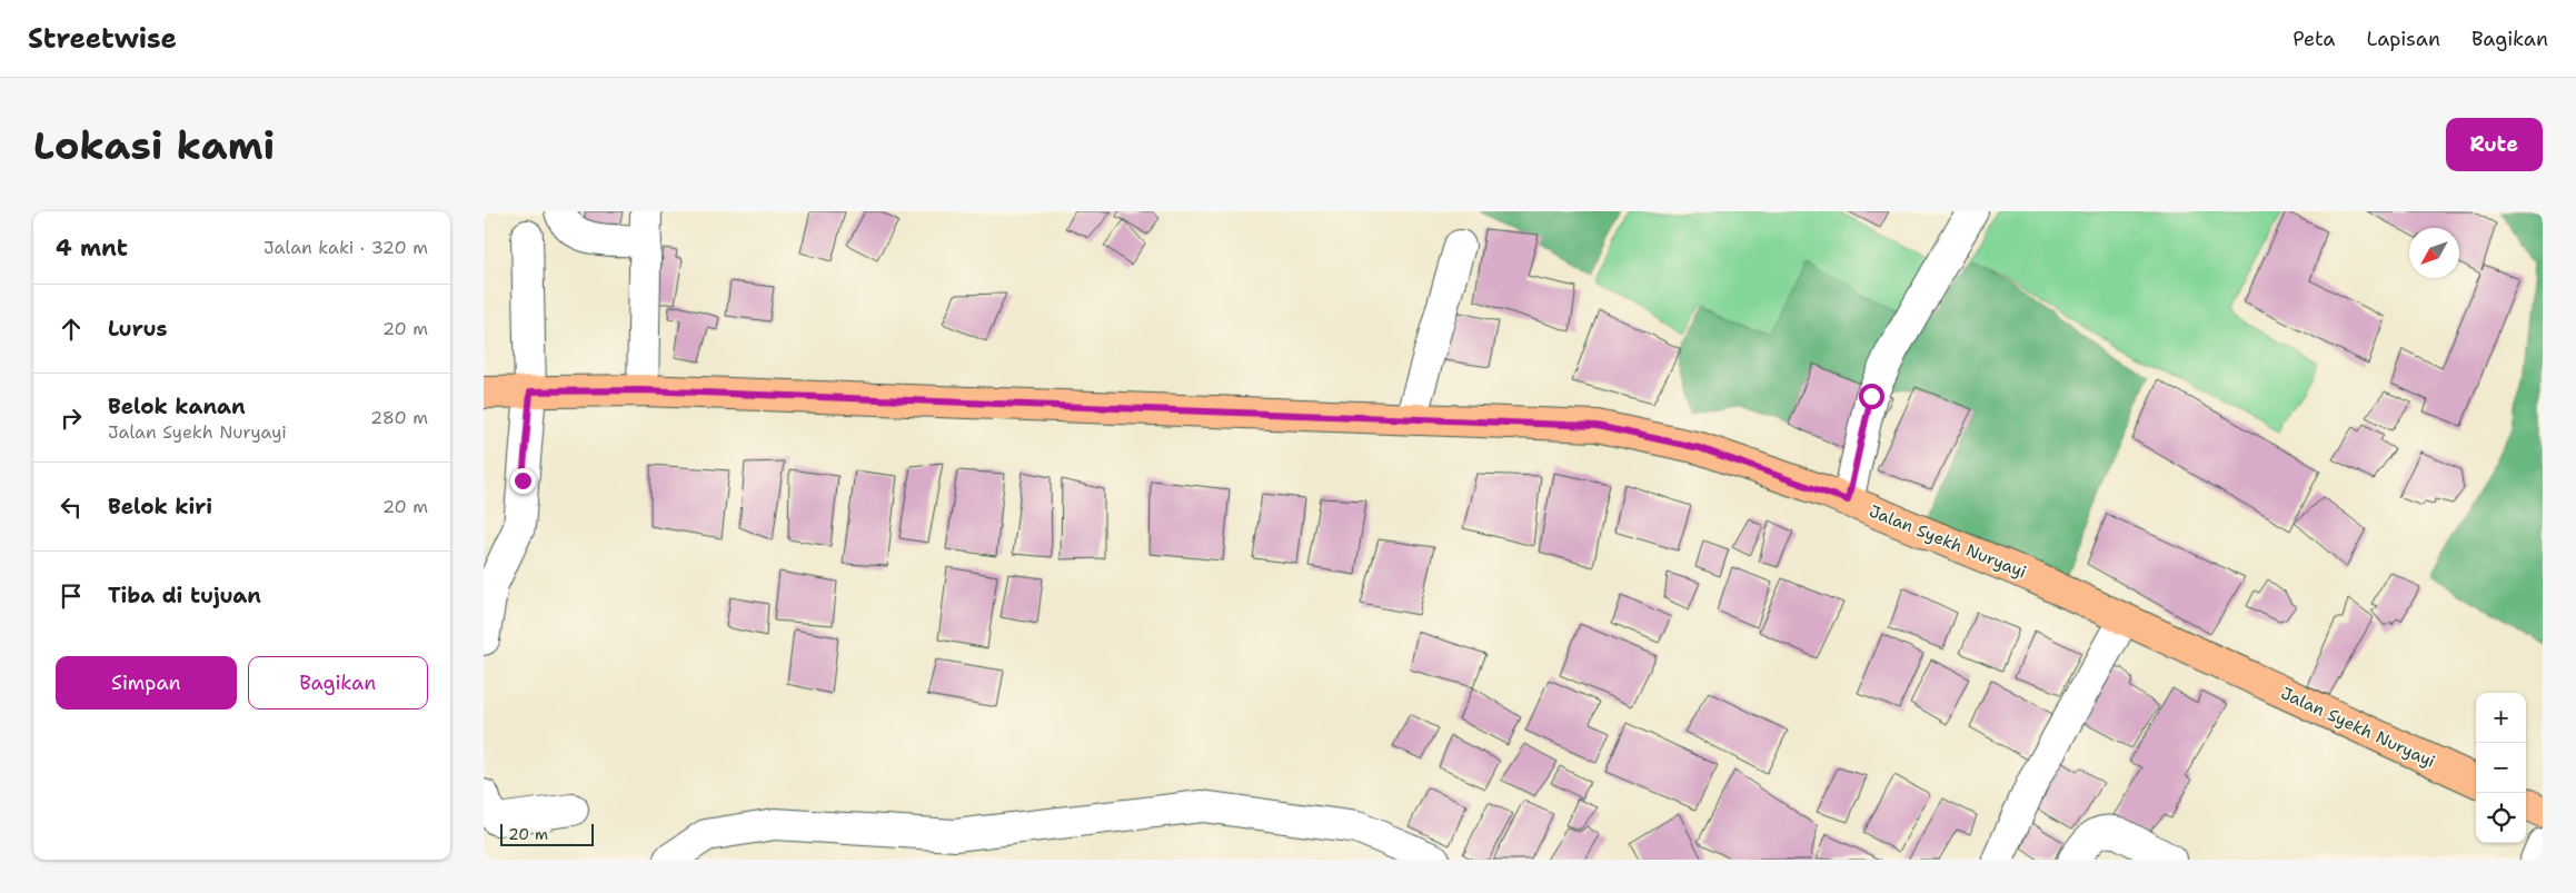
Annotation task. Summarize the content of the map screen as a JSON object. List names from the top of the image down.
{
  "streets": {
    "main road": ["Jalan Syekh Nuryayi"]
  },
  "scale_bar": "20 m",
  "north": "bottom left",
  "page": {
    "header": "Streetwise",
    "nav": ["Peta", "Lapisan", "Bagikan"],
    "buttons": [
      "Rute",
      ["Simpan", "Bagikan"]
    ],
    "title": "Lokasi kami",
    "heading": ["4 mnt", "Jalan kaki · 320 m"],
    "list": [
      ["Lurus", "20 m"],
      ["Belok kanan", "Jalan Syekh Nuryayi", "280 m"],
      ["Belok kiri", "20 m"],
      "Tiba di tujuan"
    ],
    "map_buttons": ["+", "−"],
    "scale": "20 m"
  }
}
